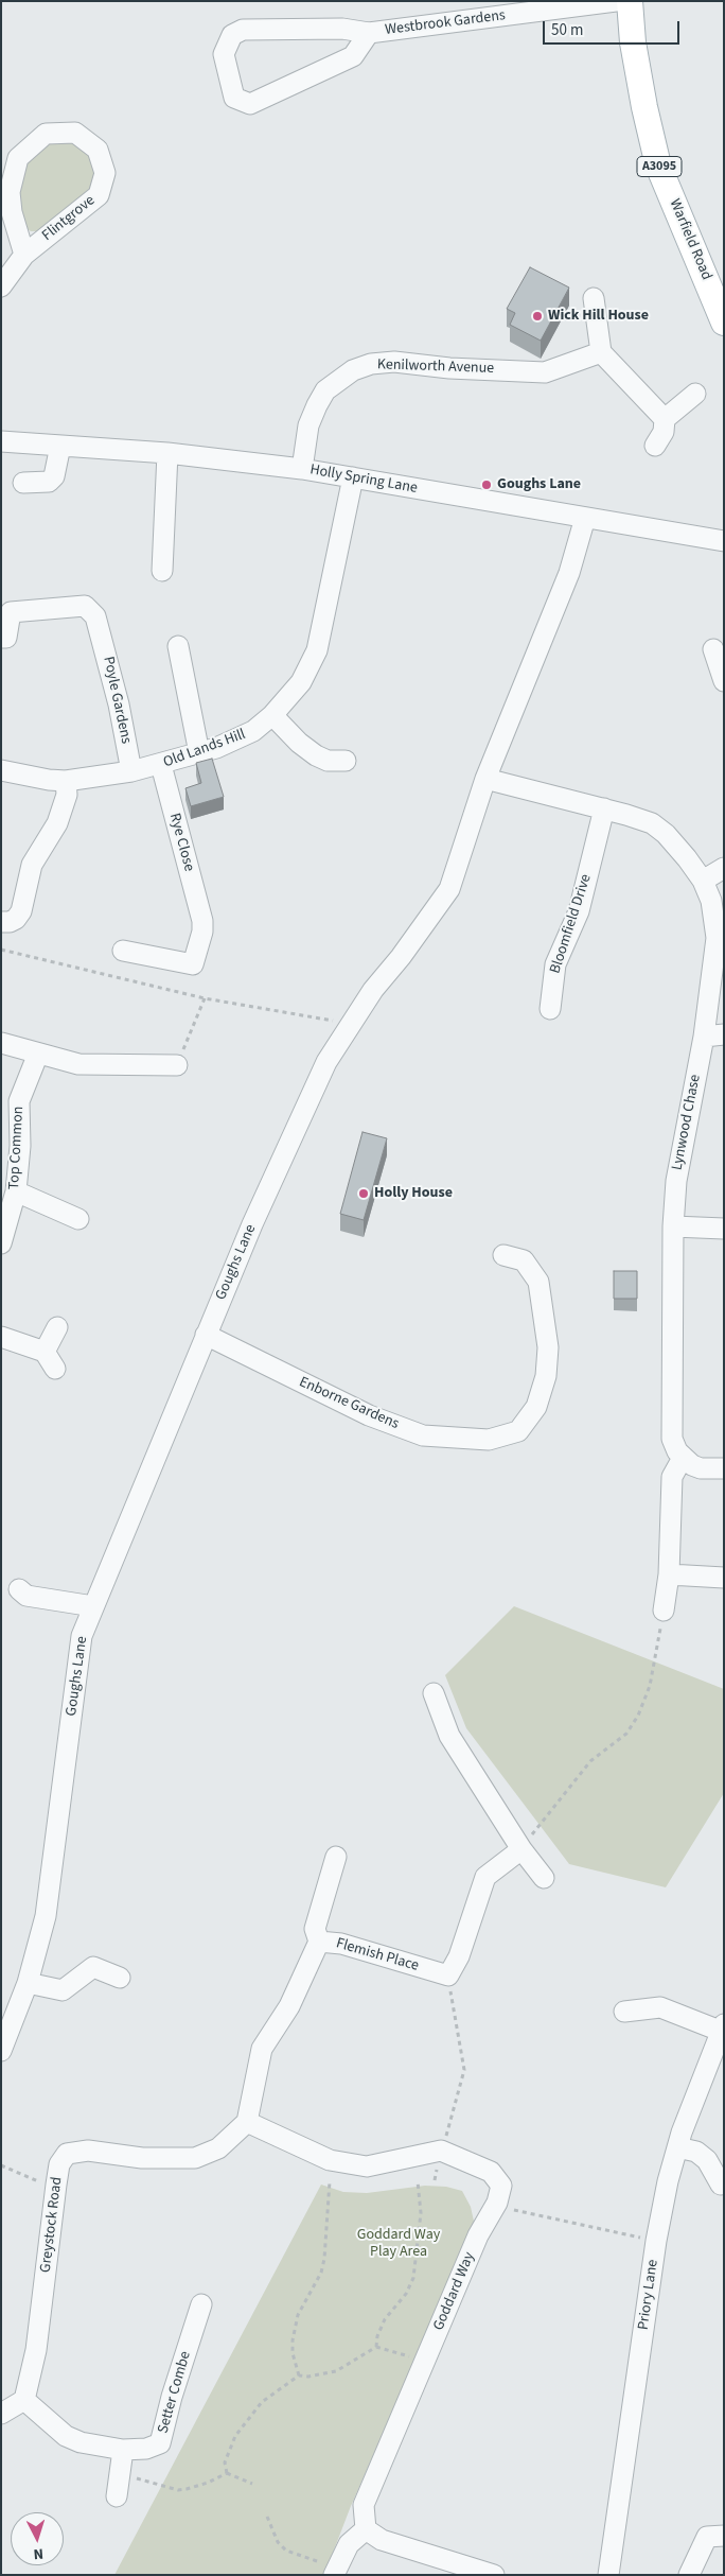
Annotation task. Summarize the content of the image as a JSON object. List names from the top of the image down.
{
  "streets": {
    "main road": ["A3095", "Warfield Road"],
    "street": [
      "Westbrook Gardens",
      "Flintgrove",
      "Kenilworth Avenue",
      "Holly Spring Lane",
      "Poyle Gardens",
      "Old Lands Hill",
      "Rye Close",
      "Bloomfield Drive",
      "Lynwood Chase",
      "Top Common",
      "Goughs Lane",
      "Enborne Gardens",
      "Flemish Place",
      "Greystock Road",
      "Goddard Way",
      "Priory Lane",
      "Setter Combe"
    ]
  },
  "crossings": [
    ["Kenilworth Avenue", "Holly Spring Lane"],
    ["Holly Spring Lane", "Old Lands Hill"],
    ["Holly Spring Lane", "Goughs Lane"],
    ["Poyle Gardens", "Old Lands Hill"],
    ["Old Lands Hill", "Rye Close"],
    ["Bloomfield Drive", "Lynwood Chase"],
    ["Lynwood Chase", "Goughs Lane"],
    ["Goughs Lane", "Enborne Gardens"],
    ["Flemish Place", "Greystock Road"],
    ["Flemish Place", "Goddard Way"],
    ["Greystock Road", "Goddard Way"],
    ["Greystock Road", "Setter Combe"]
  ],
  "parks": ["Goddard Way Play Area"],
  "places": ["Wick Hill House", "Goughs Lane", "Holly House"],
  "scale_bar": "50 m",
  "north": "bottom"
}
